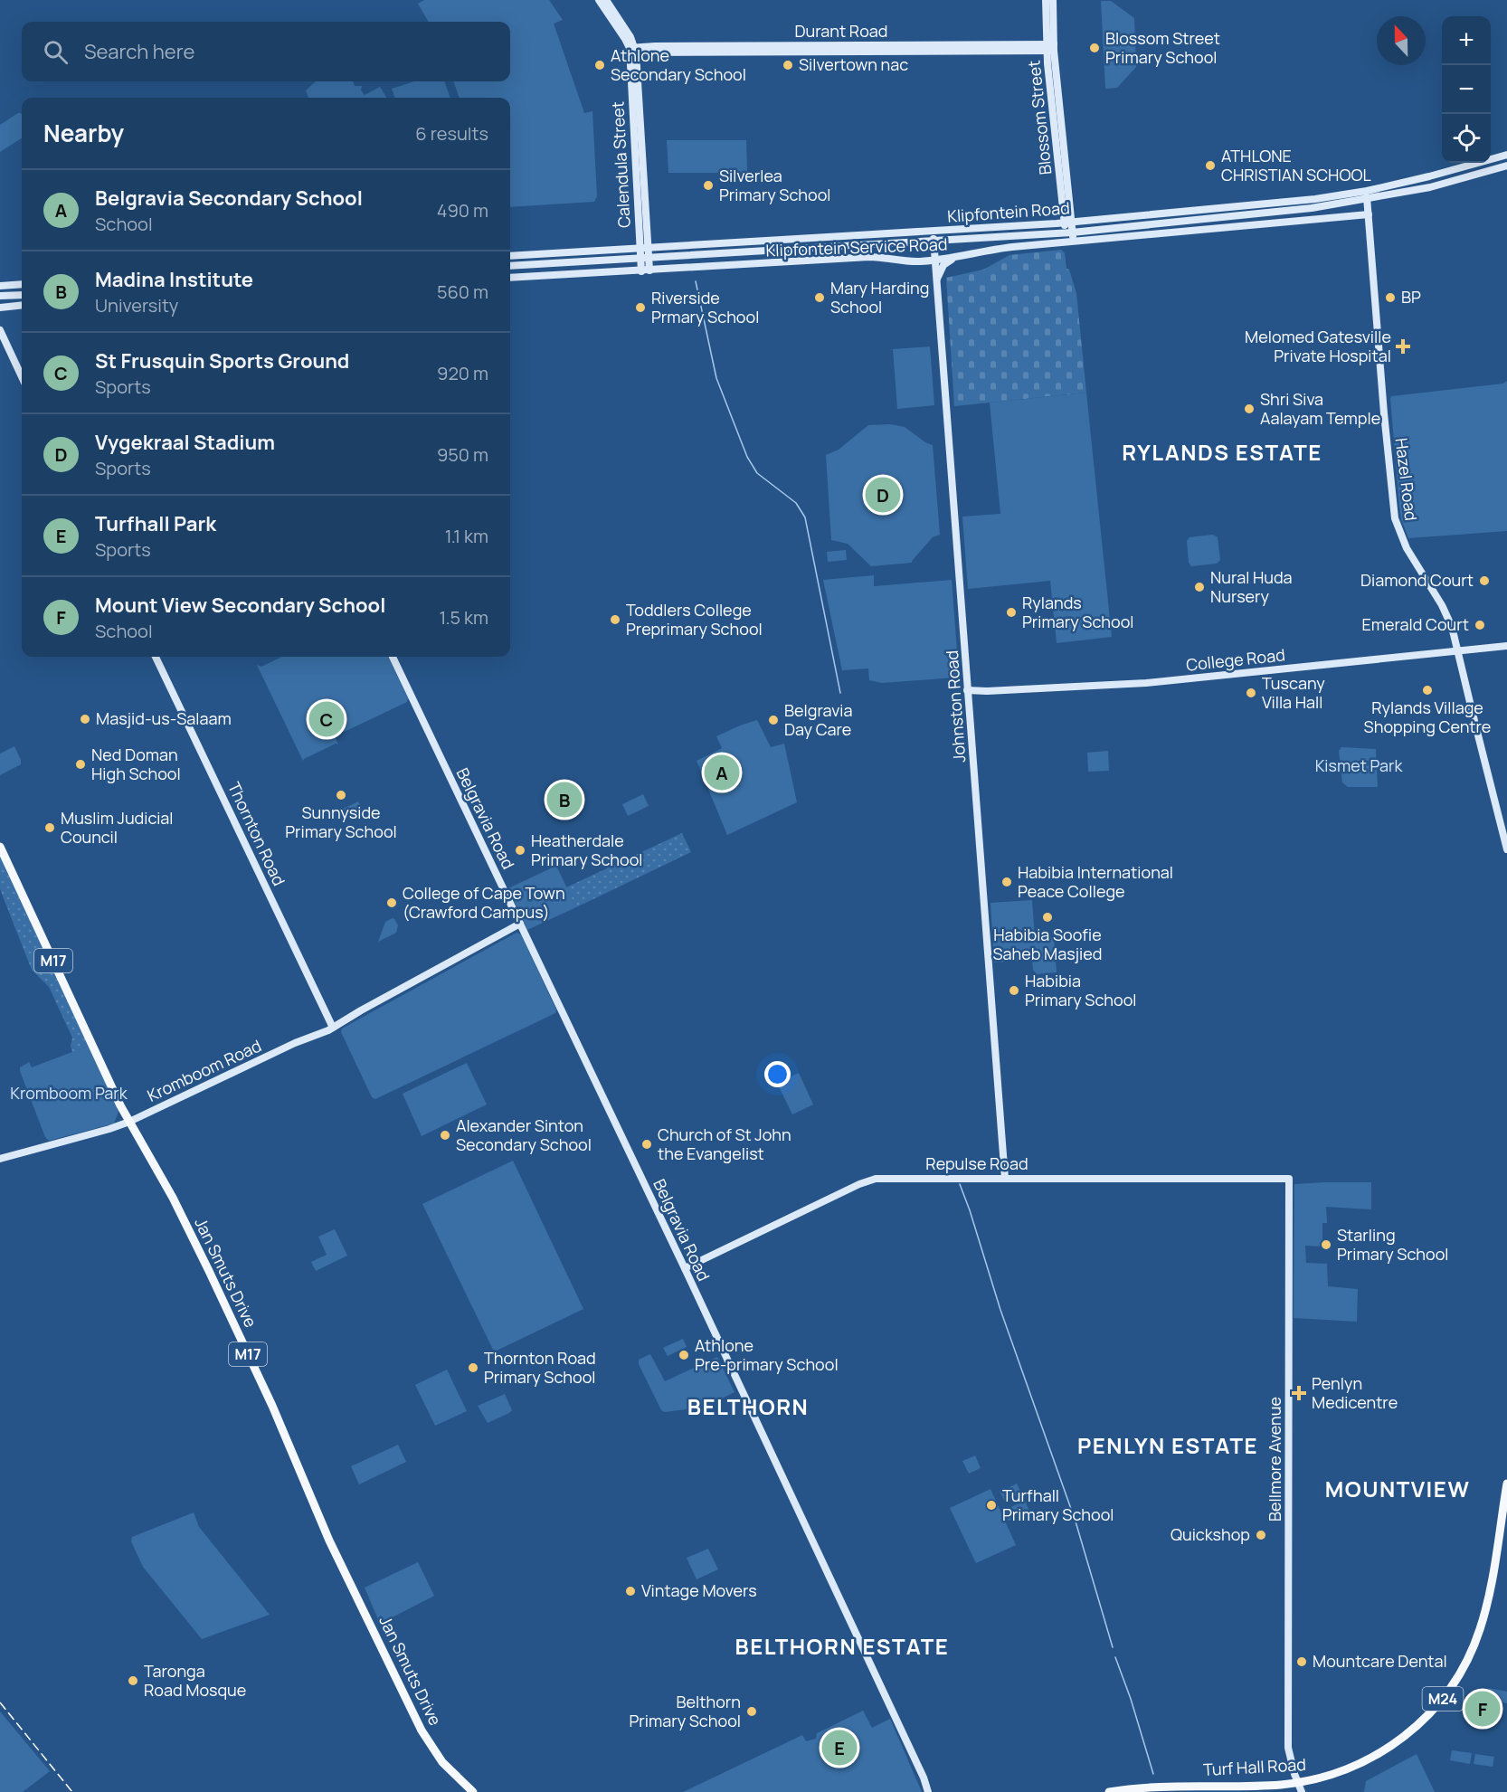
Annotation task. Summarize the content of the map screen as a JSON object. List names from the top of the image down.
{
  "streets": {
    "main road": [
      "M17",
      "Jan Smuts Drive",
      "M24",
      "Turf Hall Road"
    ],
    "street": [
      "Durant Road",
      "Blossom Street",
      "Calendula Street",
      "Klipfontein Road",
      "Klipfontein Service Road",
      "Hazel Road",
      "College Road",
      "Johnston Road",
      "Belgravia Road",
      "Thornton Road",
      "Kromboom Road",
      "Repulse Road",
      "Bellmore Avenue"
    ]
  },
  "crossings": [
    ["Durant Road", "Blossom Street"],
    ["Durant Road", "Calendula Street"],
    ["Blossom Street", "Klipfontein Road"],
    ["Blossom Street", "Klipfontein Service Road"],
    ["Calendula Street", "Klipfontein Road"],
    ["Calendula Street", "Klipfontein Service Road"],
    ["Klipfontein Road", "Hazel Road"],
    ["Klipfontein Road", "Johnston Road"],
    ["Klipfontein Service Road", "Hazel Road"],
    ["Klipfontein Service Road", "Johnston Road"],
    ["Hazel Road", "College Road"],
    ["College Road", "Johnston Road"],
    ["Johnston Road", "Repulse Road"],
    ["Belgravia Road", "Kromboom Road"],
    ["Belgravia Road", "Repulse Road"],
    ["Thornton Road", "Kromboom Road"],
    ["Kromboom Road", "Jan Smuts Drive"],
    ["Repulse Road", "Bellmore Avenue"],
    ["Bellmore Avenue", "Turf Hall Road"]
  ],
  "districts": [
    "RYLANDS ESTATE",
    "BELTHORN",
    "PENLYN ESTATE",
    "MOUNTVIEW",
    "BELTHORN ESTATE"
  ],
  "parks": ["Kismet Park", "Kromboom Park"],
  "places": {
    "other": [
      "Blossom Street Primary School",
      "Athlone Secondary School",
      "Silvertown nac",
      "ATHLONE CHRISTIAN SCHOOL",
      "Silverlea Primary School",
      "Mary Harding School",
      "BP",
      "Riverside Prmary School",
      "Shri Siva Aalayam Temple",
      "Diamond Court",
      "Nural Huda Nursery",
      "Rylands Primary School",
      "Toddlers College Preprimary School",
      "Emerald Court",
      "Rylands Village Shopping Centre",
      "Tuscany Villa Hall",
      "Masjid-us-Salaam",
      "Belgravia Day Care",
      "Ned Doman High School",
      "Sunnyside Primary School",
      "Muslim Judicial Council",
      "Heatherdale Primary School",
      "Habibia International Peace College",
      "College of Cape Town (Crawford Campus)",
      "Habibia Soofie Saheb Masjied",
      "Habibia Primary School",
      "Alexander Sinton Secondary School",
      "Church of St John the Evangelist",
      "Starling Primary School",
      "Athlone Pre-primary School",
      "Thornton Road Primary School",
      "Turfhall Primary School",
      "Quickshop",
      "Vintage Movers",
      "Mountcare Dental",
      "Taronga Road Mosque",
      "Belthorn Primary School"
    ],
    "health": ["Melomed Gatesville Private Hospital", "Penlyn Medicentre"]
  },
  "north": "top",
  "page": {
    "map_buttons": ["+", "−"],
    "search": "Search here",
    "heading": ["Nearby", "6 results"],
    "list": [
      {
        "mark": "A",
        "name": "Belgravia Secondary School",
        "note": "School",
        "value": "490 m"
      },
      {
        "mark": "B",
        "name": "Madina Institute",
        "note": "University",
        "value": "560 m"
      },
      {
        "mark": "C",
        "name": "St Frusquin Sports Ground",
        "note": "Sports",
        "value": "920 m"
      },
      {
        "mark": "D",
        "name": "Vygekraal Stadium",
        "note": "Sports",
        "value": "950 m"
      },
      {
        "mark": "E",
        "name": "Turfhall Park",
        "note": "Sports",
        "value": "1.1 km"
      },
      {
        "mark": "F",
        "name": "Mount View Secondary School",
        "note": "School",
        "value": "1.5 km"
      }
    ],
    "pins": [
      "D",
      "C",
      "A",
      "B",
      "F",
      "E"
    ]
  }
}
